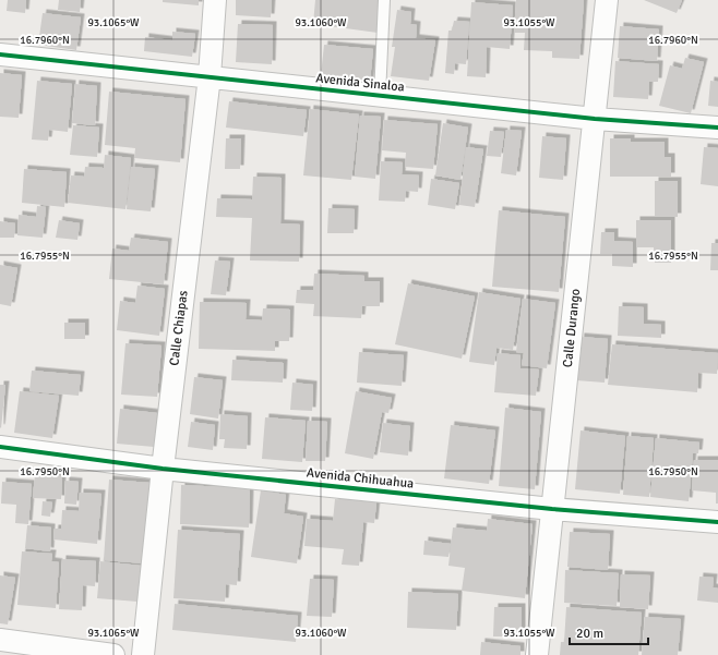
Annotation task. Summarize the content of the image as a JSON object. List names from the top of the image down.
{
  "streets": {
    "street": [
      "Avenida Sinaloa",
      "Calle Chiapas",
      "Calle Durango",
      "Avenida Chihuahua"
    ]
  },
  "crossings": [
    ["Avenida Sinaloa", "Calle Chiapas"],
    ["Avenida Sinaloa", "Calle Durango"],
    ["Calle Chiapas", "Avenida Chihuahua"],
    ["Calle Durango", "Avenida Chihuahua"]
  ],
  "scale_bar": "20 m",
  "coordinates": [
    "93.1065°W",
    "93.1060°W",
    "93.1055°W",
    "16.7960°N",
    "16.7955°N",
    "16.7950°N"
  ]
}
